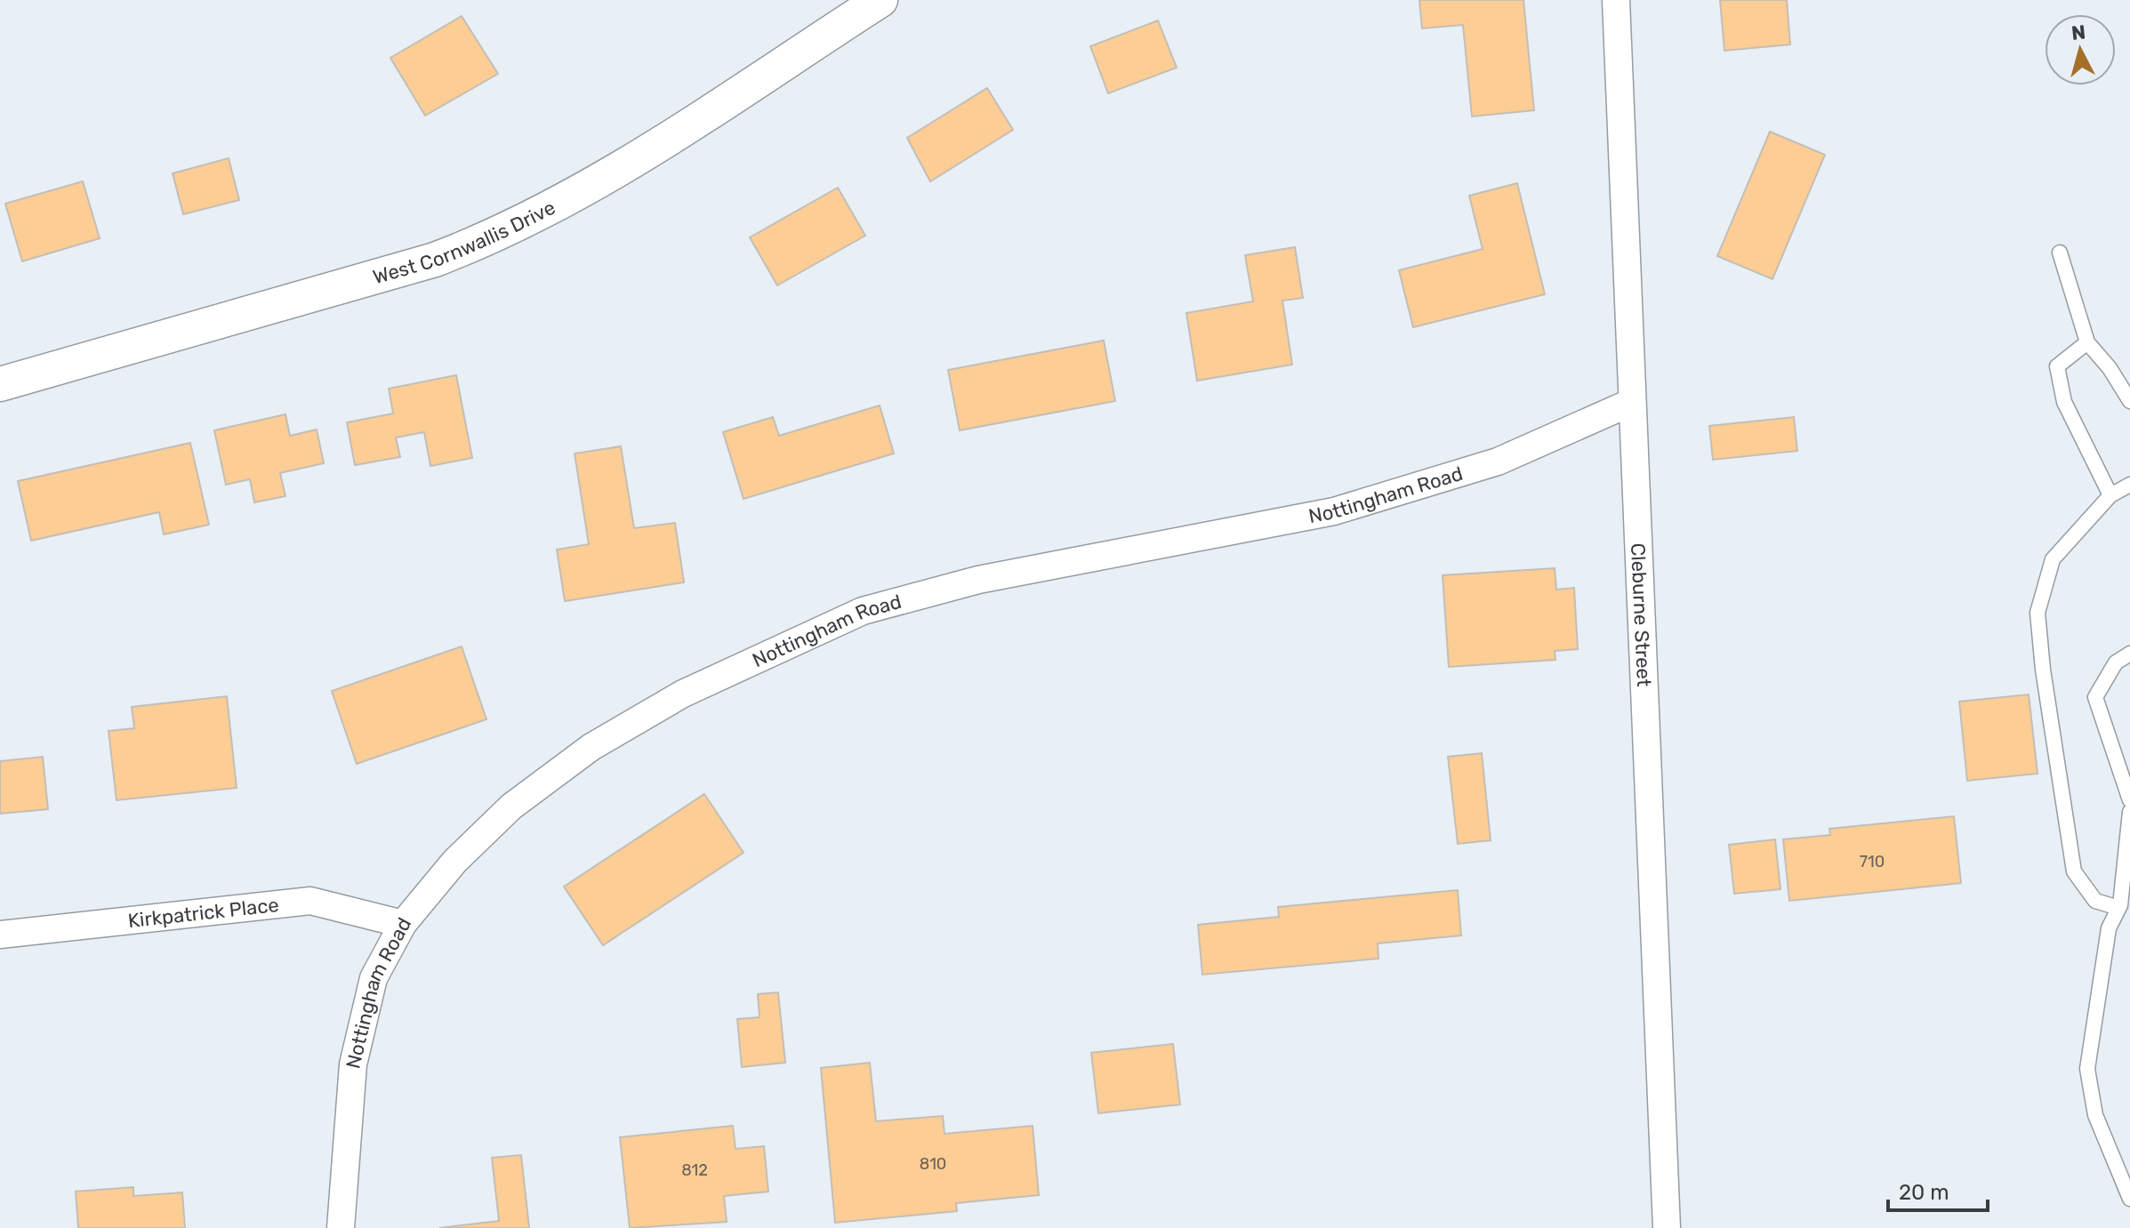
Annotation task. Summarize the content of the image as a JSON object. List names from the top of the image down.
{
  "streets": {
    "street": [
      "West Cornwallis Drive",
      "Nottingham Road",
      "Cleburne Street",
      "Kirkpatrick Place"
    ]
  },
  "crossings": [
    ["Nottingham Road", "Cleburne Street"],
    ["Nottingham Road", "Kirkpatrick Place"]
  ],
  "house_numbers": ["710", "810", "812"],
  "scale_bar": "20 m",
  "north": "top"
}
